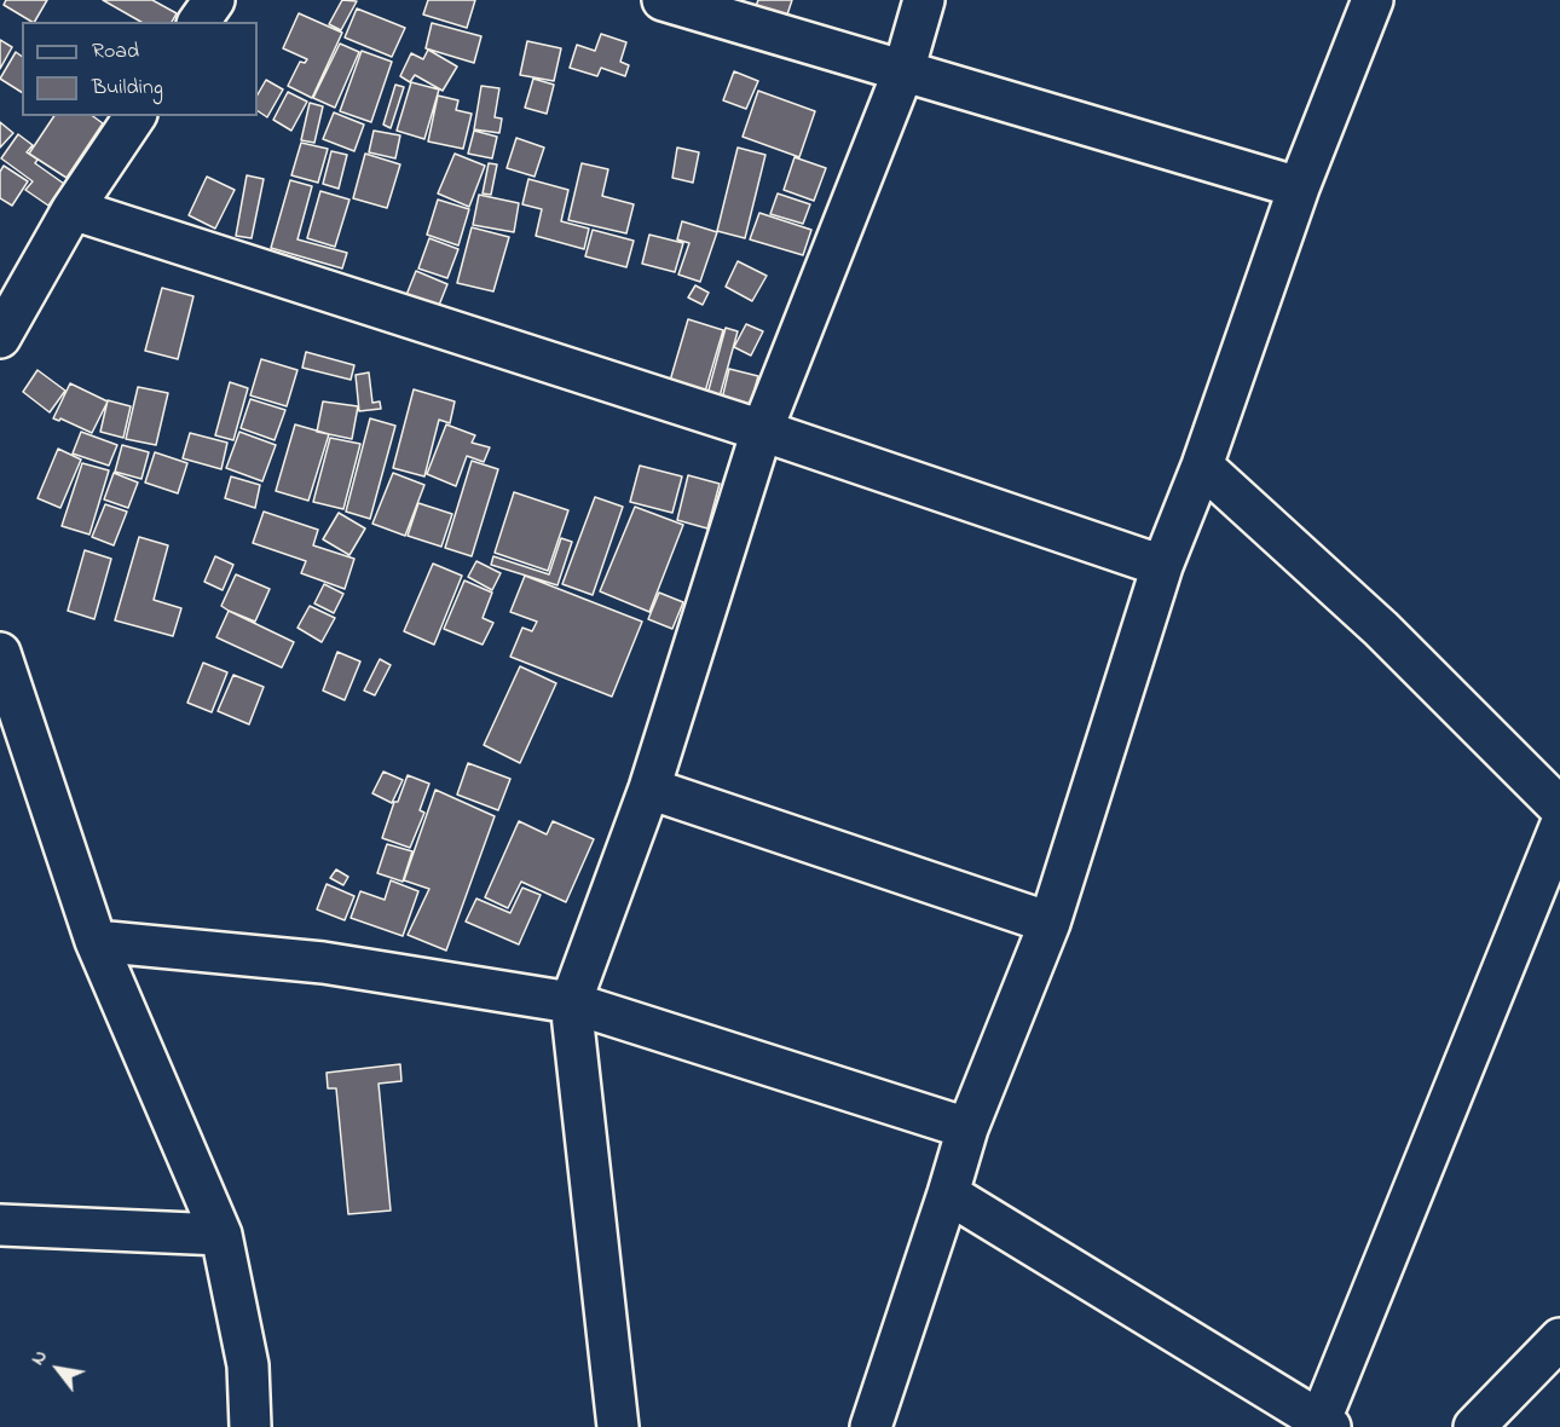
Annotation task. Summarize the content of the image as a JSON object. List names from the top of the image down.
{
  "legend": ["Road", "Building"],
  "north": "top left"
}
